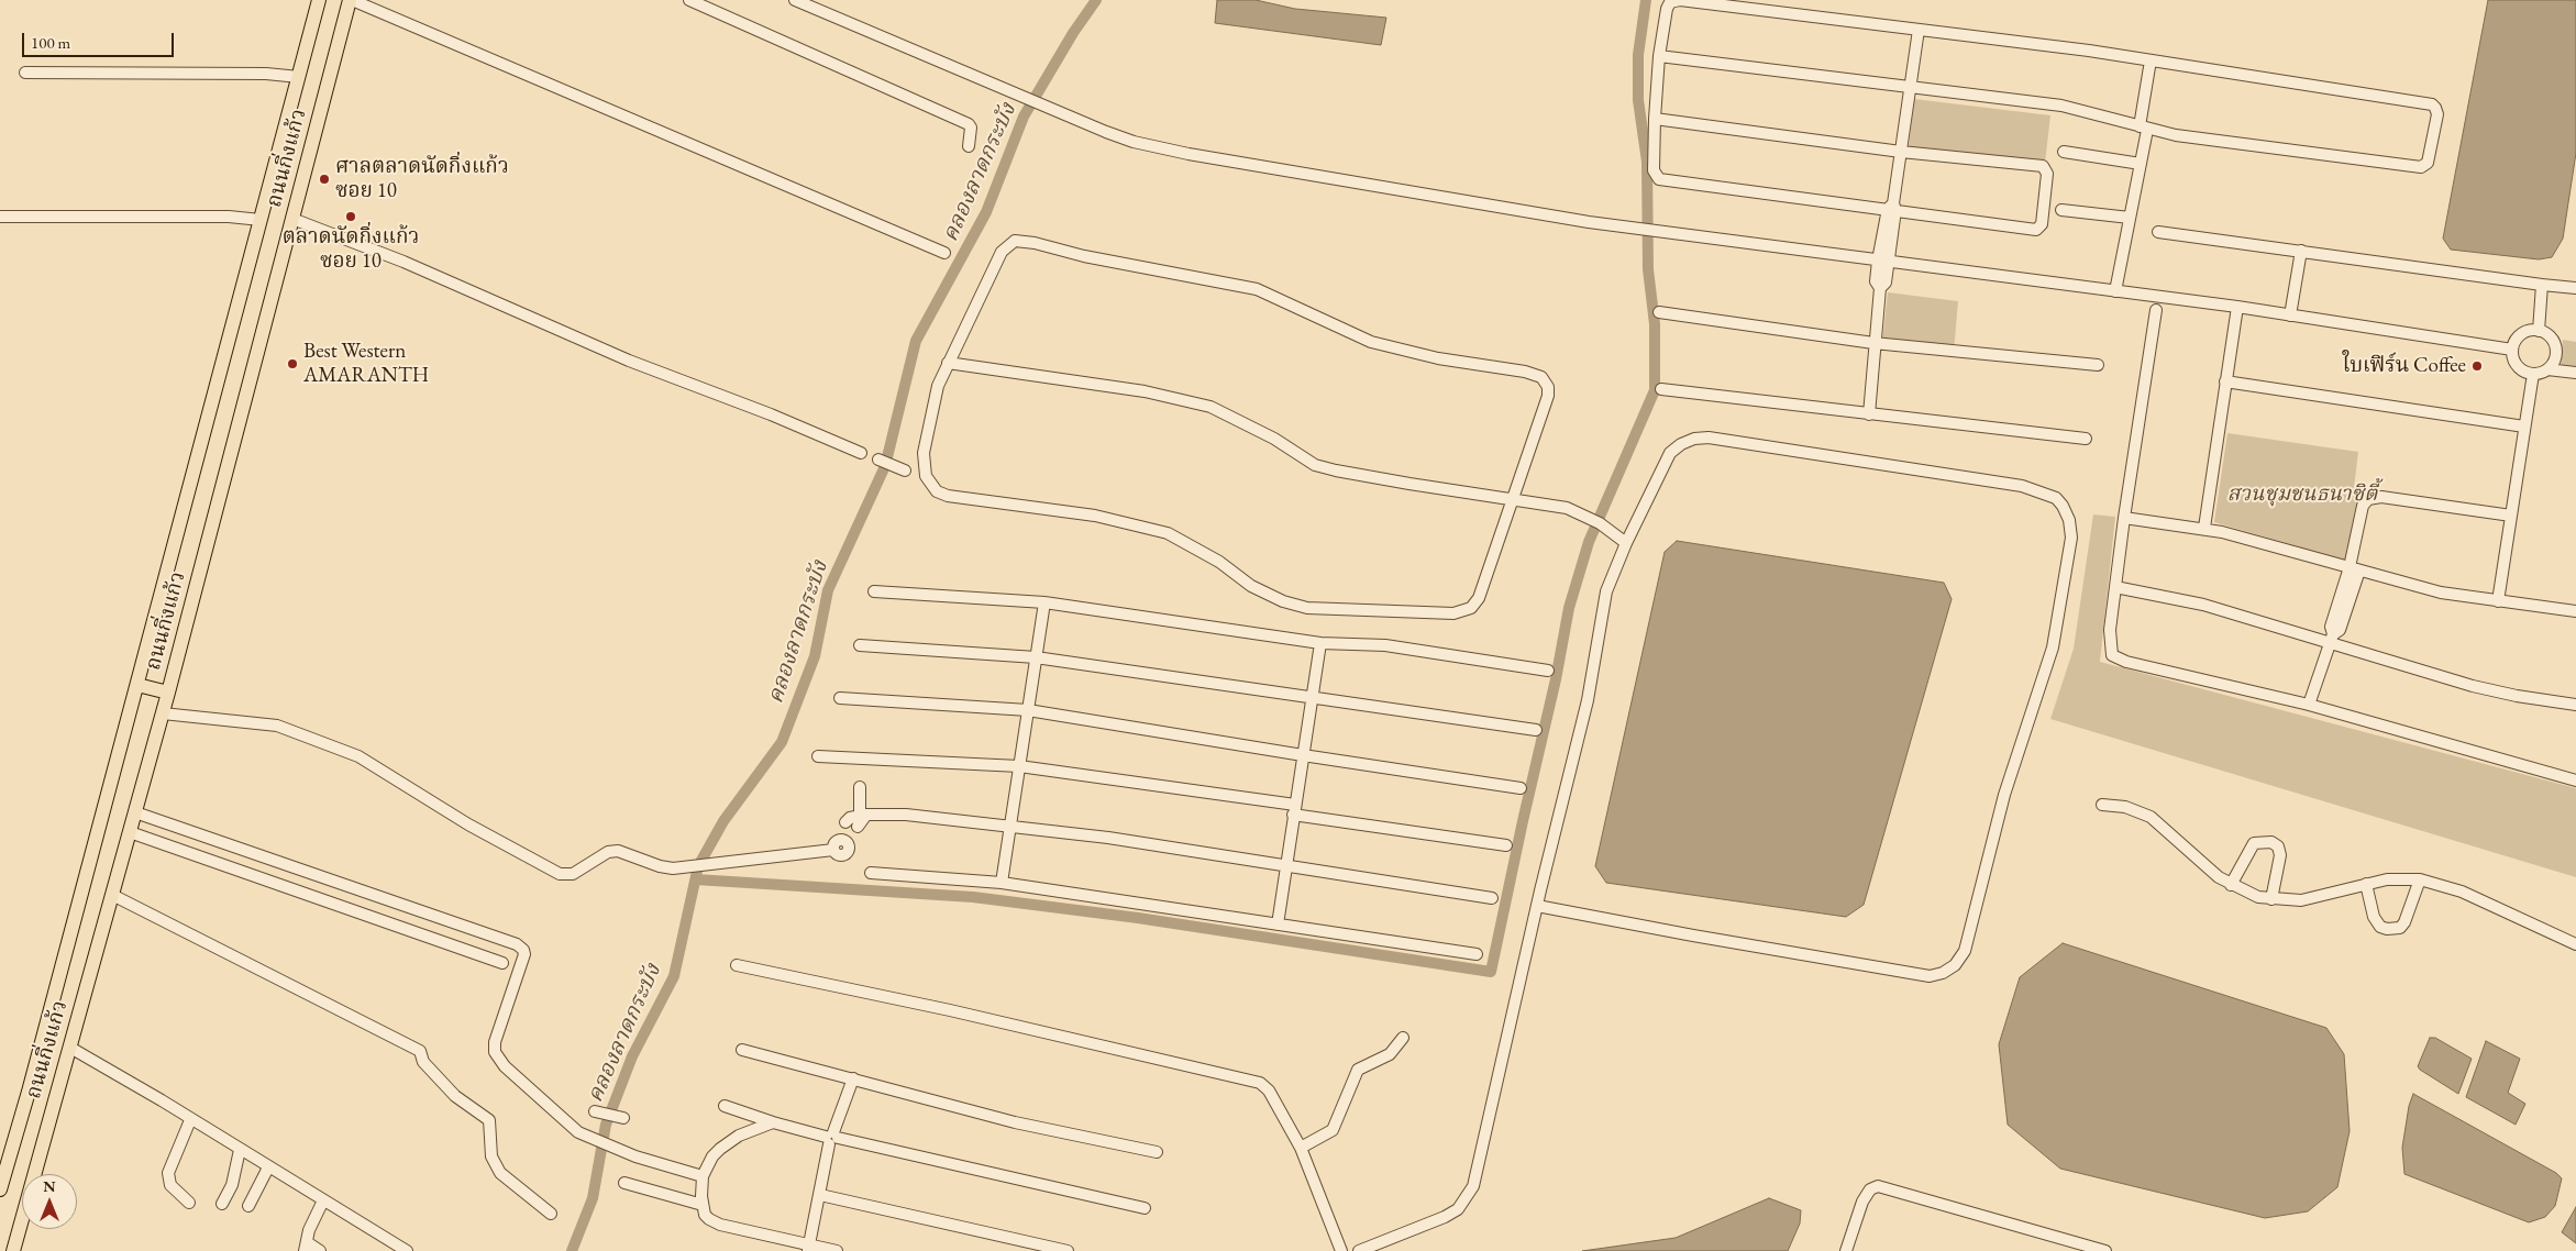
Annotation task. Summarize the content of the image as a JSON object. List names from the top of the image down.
{
  "streets": {
    "main road": ["ถนนกิ่งแก้ว"]
  },
  "water": ["คลองลาดกระบัง"],
  "parks": ["สวนชุมชนธนาซิตี้"],
  "places": [
    "ศาลตลาดนัดกิ่งแก้ว ซอย 10",
    "ตลาดนัดกิ่งแก้ว ซอย 10",
    "Best Western AMARANTH",
    "ใบเฟิร์น Coffee"
  ],
  "scale_bar": "100 m",
  "north": "top"
}
